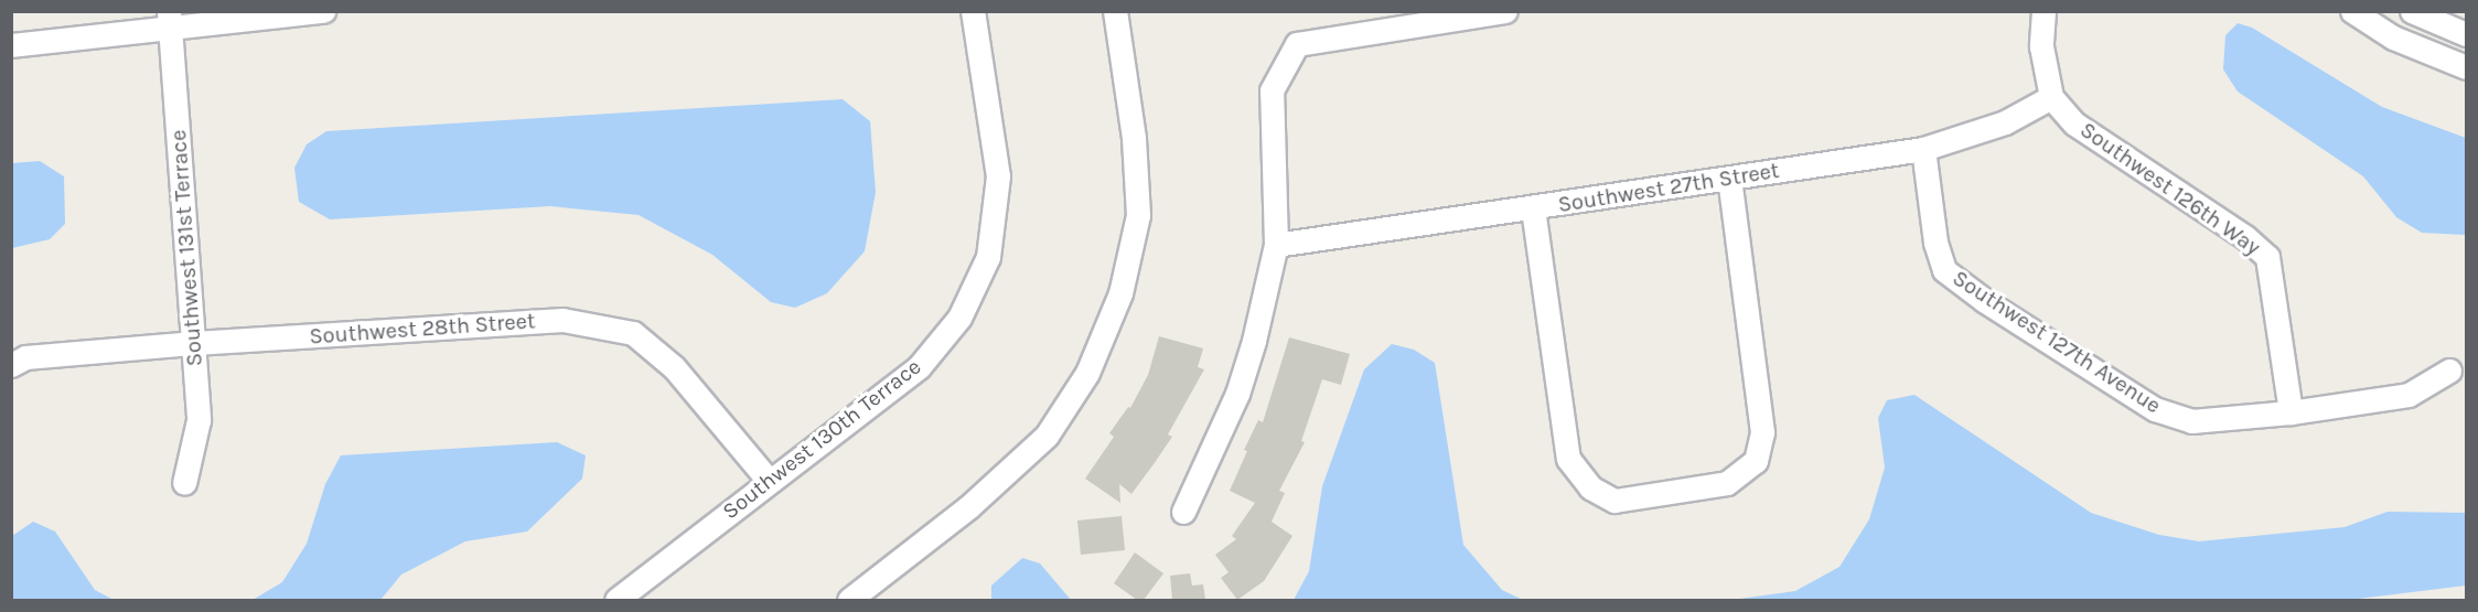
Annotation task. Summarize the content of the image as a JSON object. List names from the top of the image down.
{
  "streets": {
    "street": [
      "Southwest 27th Street",
      "Southwest 126th Way",
      "Southwest 131st Terrace",
      "Southwest 28th Street",
      "Southwest 127th Avenue",
      "Southwest 130th Terrace"
    ]
  },
  "crossings": [
    ["Southwest 27th Street", "Southwest 126th Way"],
    ["Southwest 27th Street", "Southwest 127th Avenue"],
    ["Southwest 126th Way", "Southwest 127th Avenue"],
    ["Southwest 131st Terrace", "Southwest 28th Street"],
    ["Southwest 28th Street", "Southwest 130th Terrace"]
  ]
}
